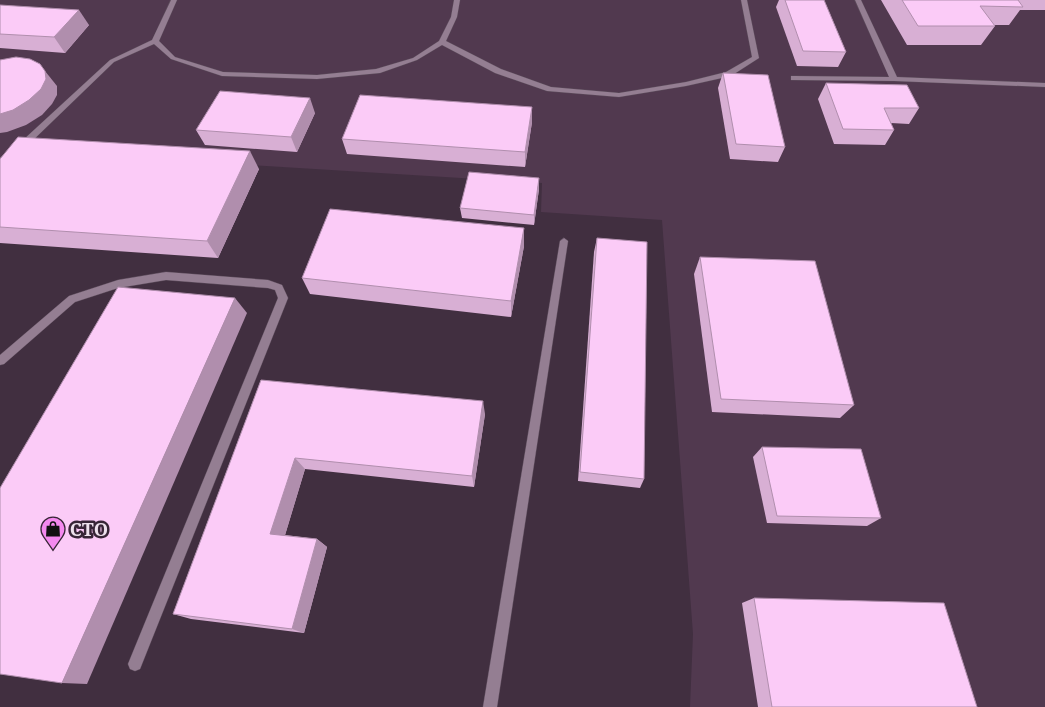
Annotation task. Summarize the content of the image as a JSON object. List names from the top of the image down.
{
  "places": {
    "shop": ["СТО"]
  }
}
